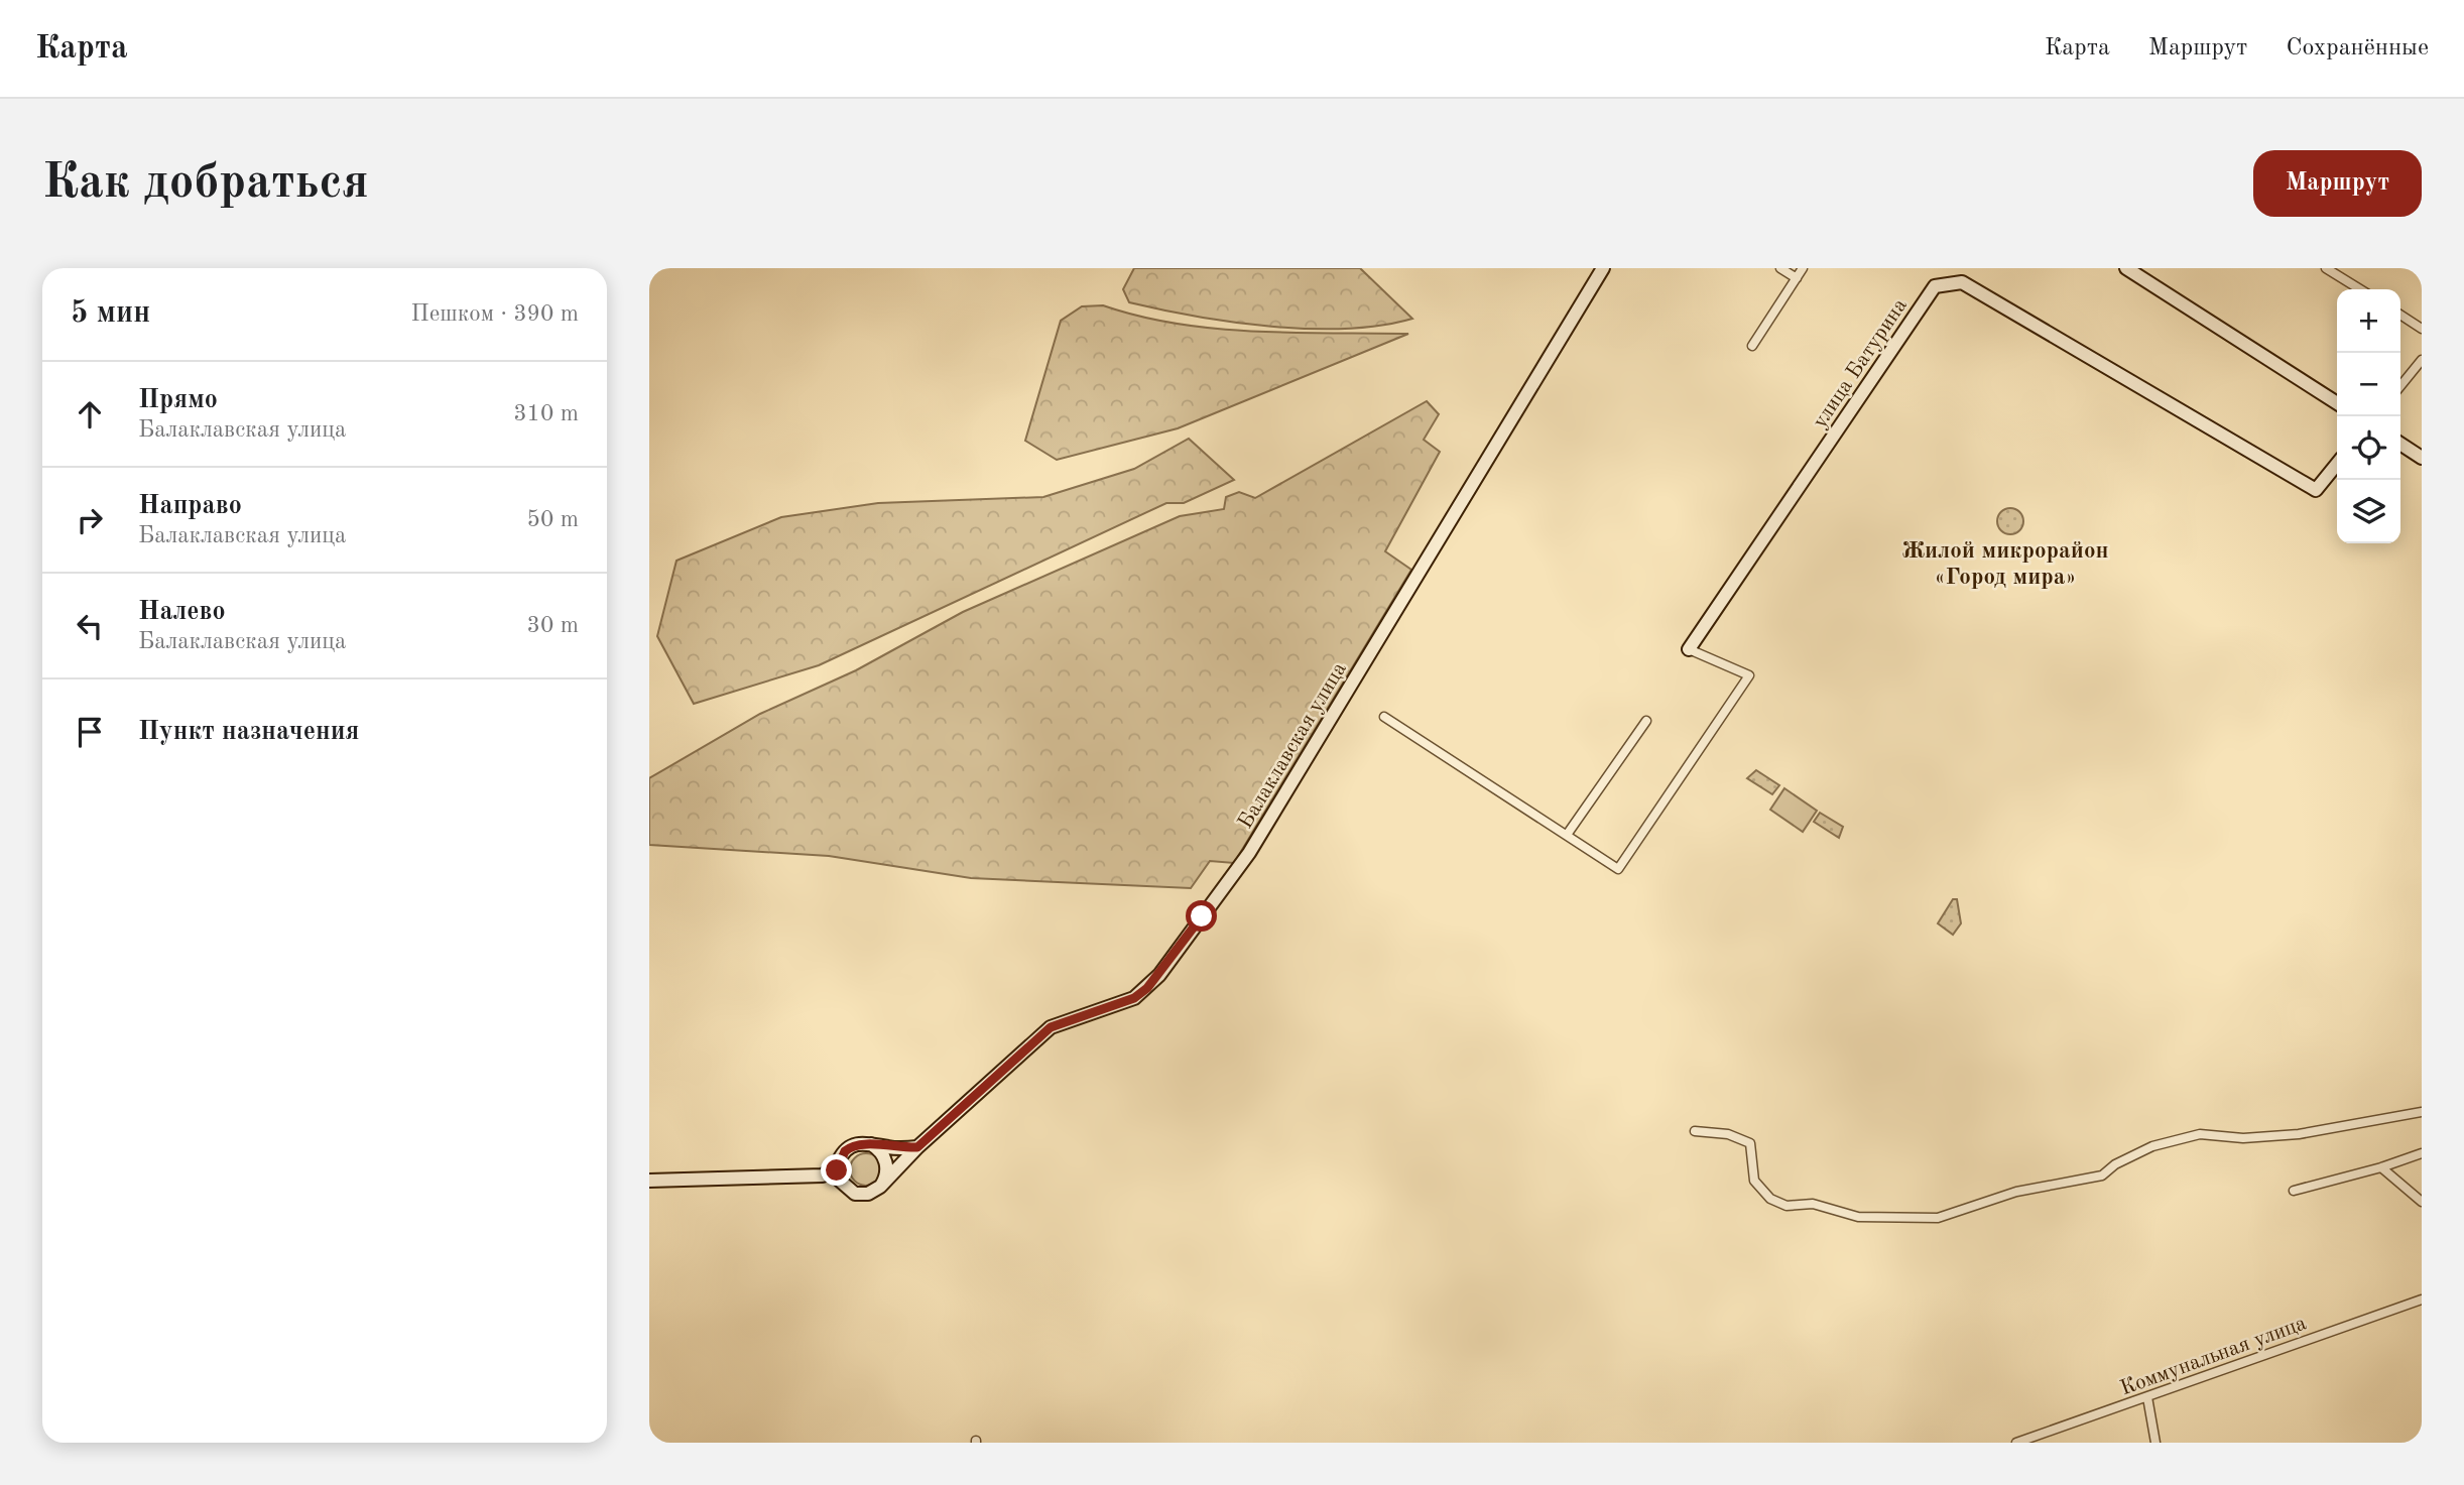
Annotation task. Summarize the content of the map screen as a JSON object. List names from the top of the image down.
{
  "streets": {
    "main road": ["улица Батурина", "Балаклавская улица"],
    "street": ["Коммунальная улица"]
  },
  "districts": ["Жилой микрорайон «Город мира»"],
  "page": {
    "header": "Карта",
    "nav": ["Карта", "Маршрут", "Сохранённые"],
    "buttons": "Маршрут",
    "title": "Как добраться",
    "heading": ["5 мин", "Пешком · 390 m"],
    "map_buttons": ["+", "−"],
    "list": [
      ["Прямо", "Балаклавская улица", "310 m"],
      ["Направо", "Балаклавская улица", "50 m"],
      ["Налево", "Балаклавская улица", "30 m"],
      "Пункт назначения"
    ]
  }
}
